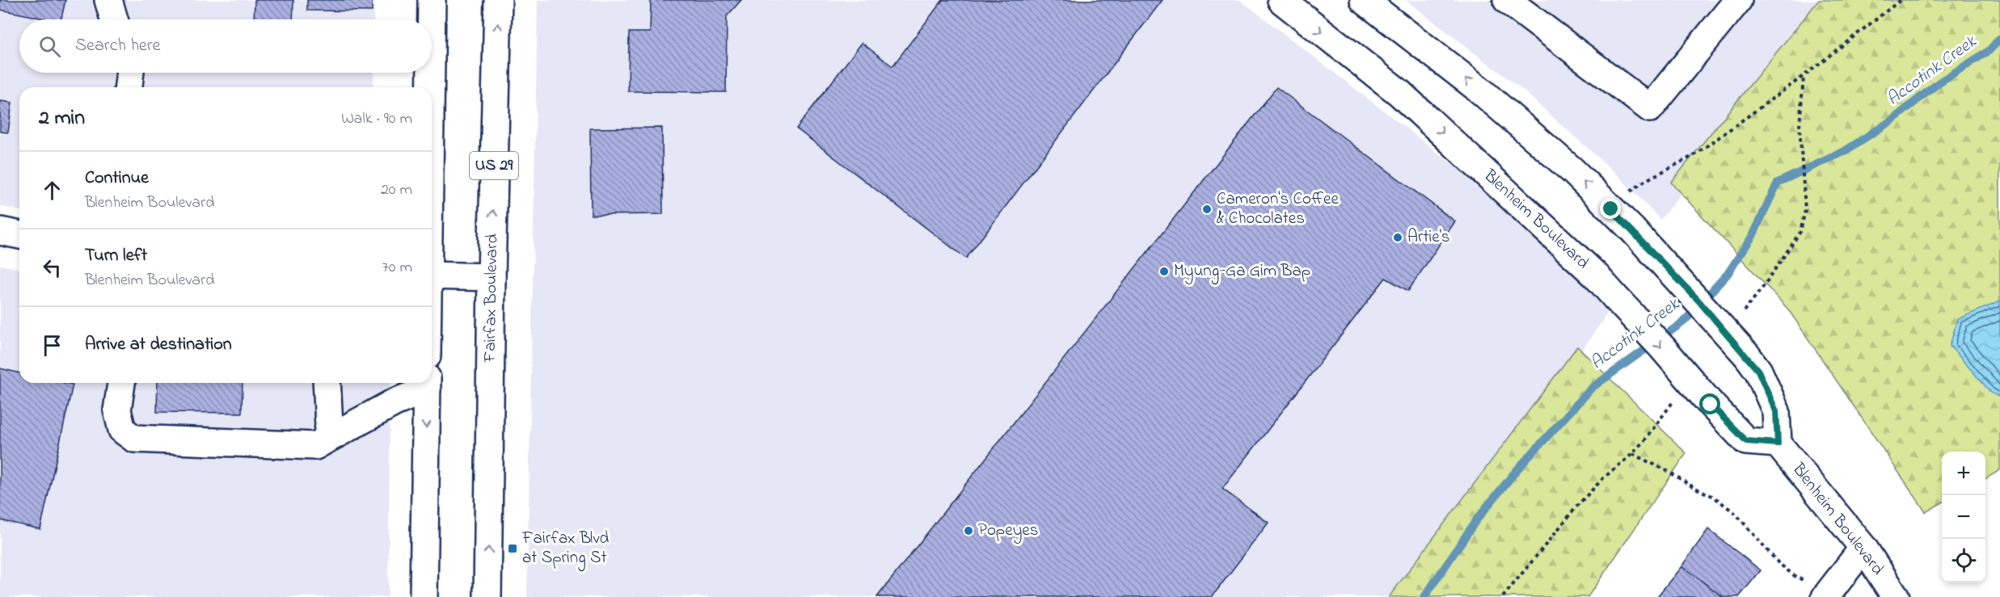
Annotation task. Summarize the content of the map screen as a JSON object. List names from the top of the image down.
{
  "streets": {
    "main road": ["US 29", "Blenheim Boulevard", "Fairfax Boulevard"]
  },
  "water": ["Accotink Creek"],
  "places": {
    "other": [
      "Cameron's Coffee & Chocolates",
      "Artie's",
      "Myung-Ga Gim Bap",
      "Popeyes"
    ],
    "transit": ["Fairfax Blvd at Spring St"]
  },
  "page": {
    "search": "Search here",
    "heading": ["2 min", "Walk · 90 m"],
    "list": [
      ["Continue", "Blenheim Boulevard", "20 m"],
      ["Turn left", "Blenheim Boulevard", "70 m"],
      "Arrive at destination"
    ],
    "map_buttons": ["+", "−"]
  }
}
